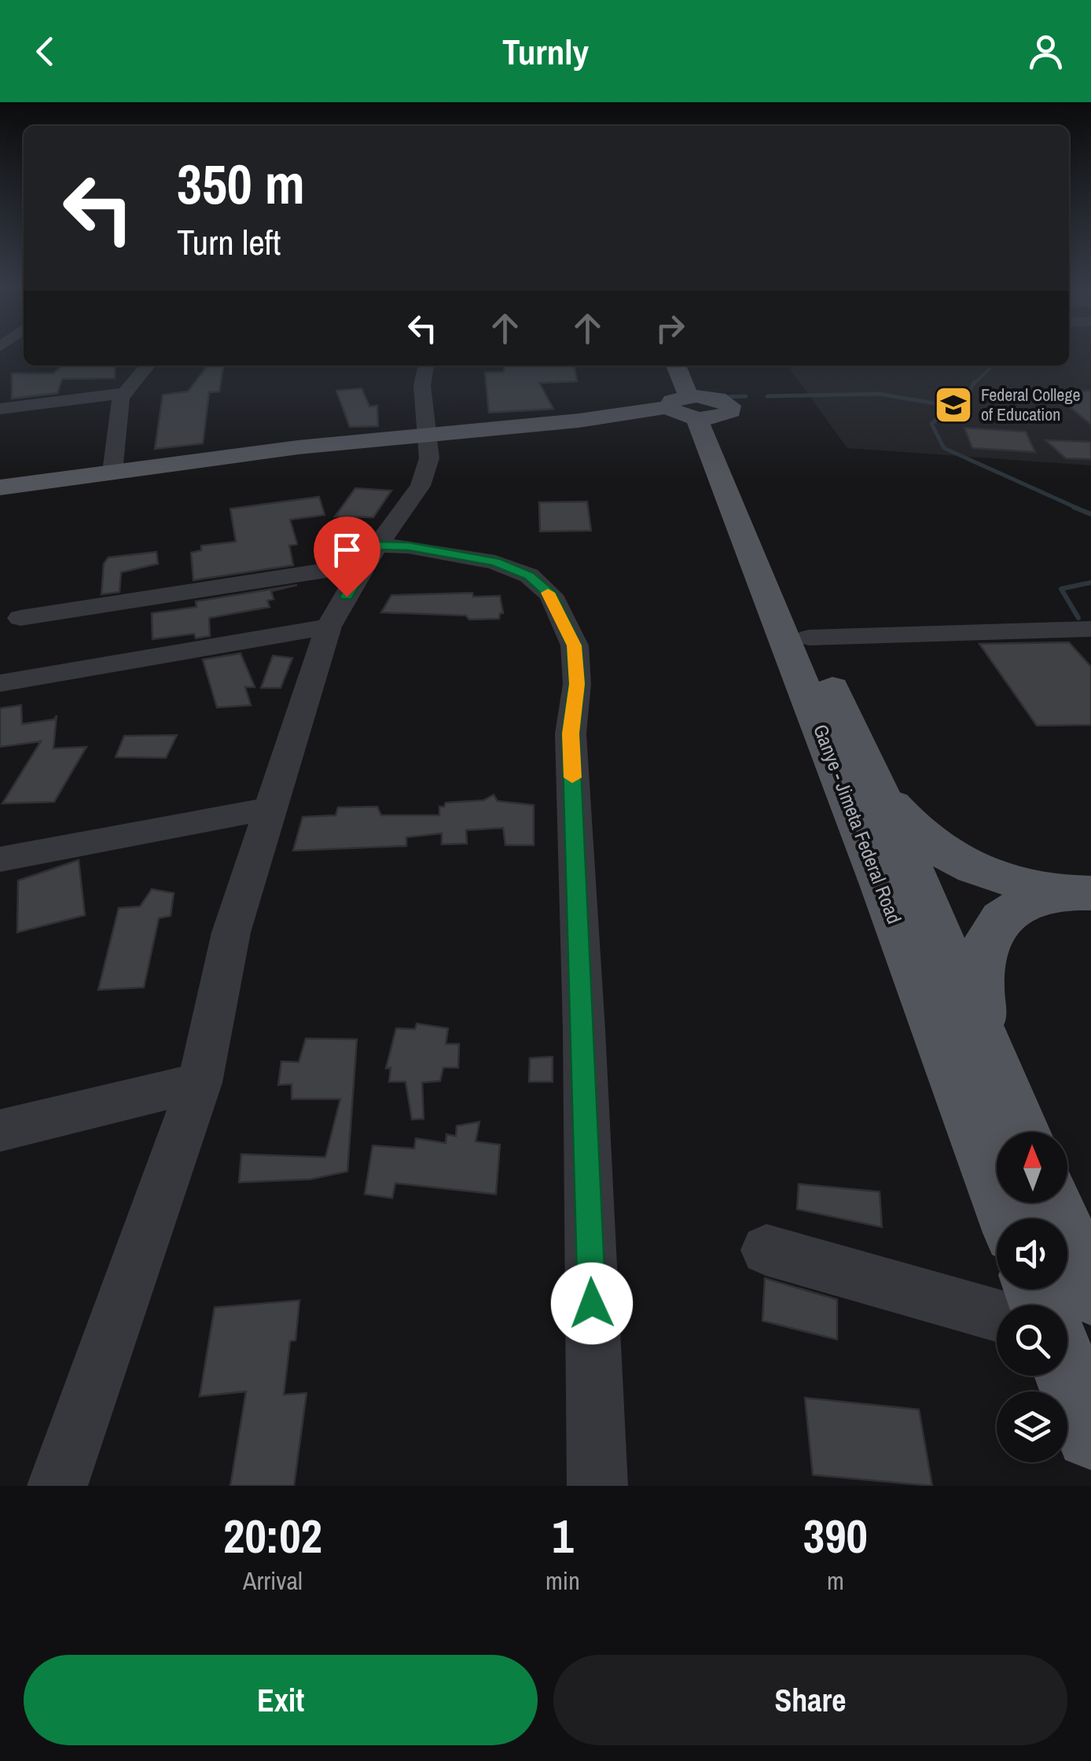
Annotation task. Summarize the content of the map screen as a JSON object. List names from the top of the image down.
{
  "streets": {
    "main road": ["Ganye - Jimeta Federal Road"]
  },
  "places": {
    "school or university": ["Federal College of Education"]
  },
  "north": "top",
  "page": {
    "header": "Turnly",
    "turn": ["350 m", "Turn left"],
    "eta": [
      "20:02",
      "Arrival",
      "1",
      "min",
      "390",
      "m"
    ],
    "buttons": ["Exit", "Share"]
  }
}
